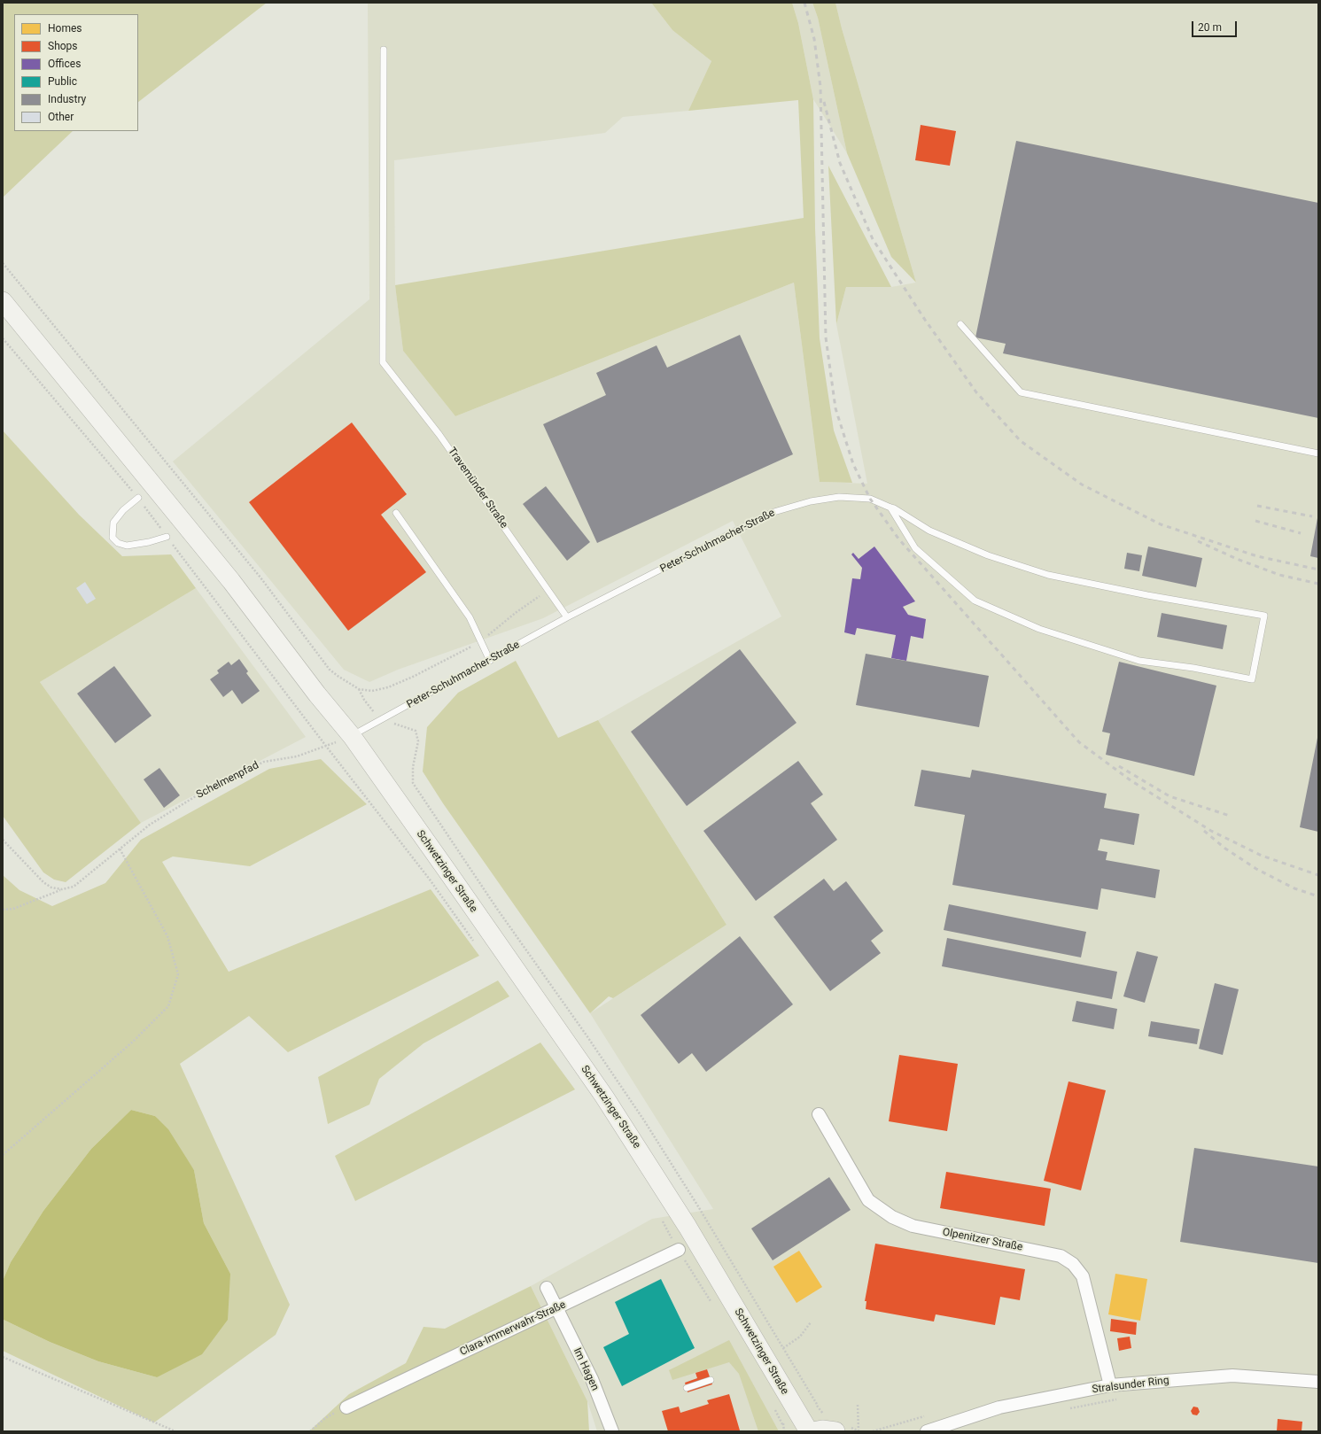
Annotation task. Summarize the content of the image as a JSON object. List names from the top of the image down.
{
  "streets": {
    "main road": ["Schwetzinger Straße"],
    "street": [
      "Olpenitzer Straße",
      "Clara-Immerwahr-Straße",
      "Im Hagen",
      "Stralsunder Ring"
    ],
    "lane": ["Travemünder Straße", "Peter-Schuhmacher-Straße"],
    "path": ["Schelmenpfad"]
  },
  "crossings": [
    ["Travemünder Straße", "Peter-Schuhmacher-Straße"],
    ["Peter-Schuhmacher-Straße", "Schelmenpfad"],
    ["Peter-Schuhmacher-Straße", "Schwetzinger Straße"],
    ["Schelmenpfad", "Schwetzinger Straße"],
    ["Olpenitzer Straße", "Stralsunder Ring"],
    ["Clara-Immerwahr-Straße", "Im Hagen"]
  ],
  "legend": [
    "Homes",
    "Shops",
    "Offices",
    "Public",
    "Industry",
    "Other"
  ],
  "scale_bar": "20 m"
}
